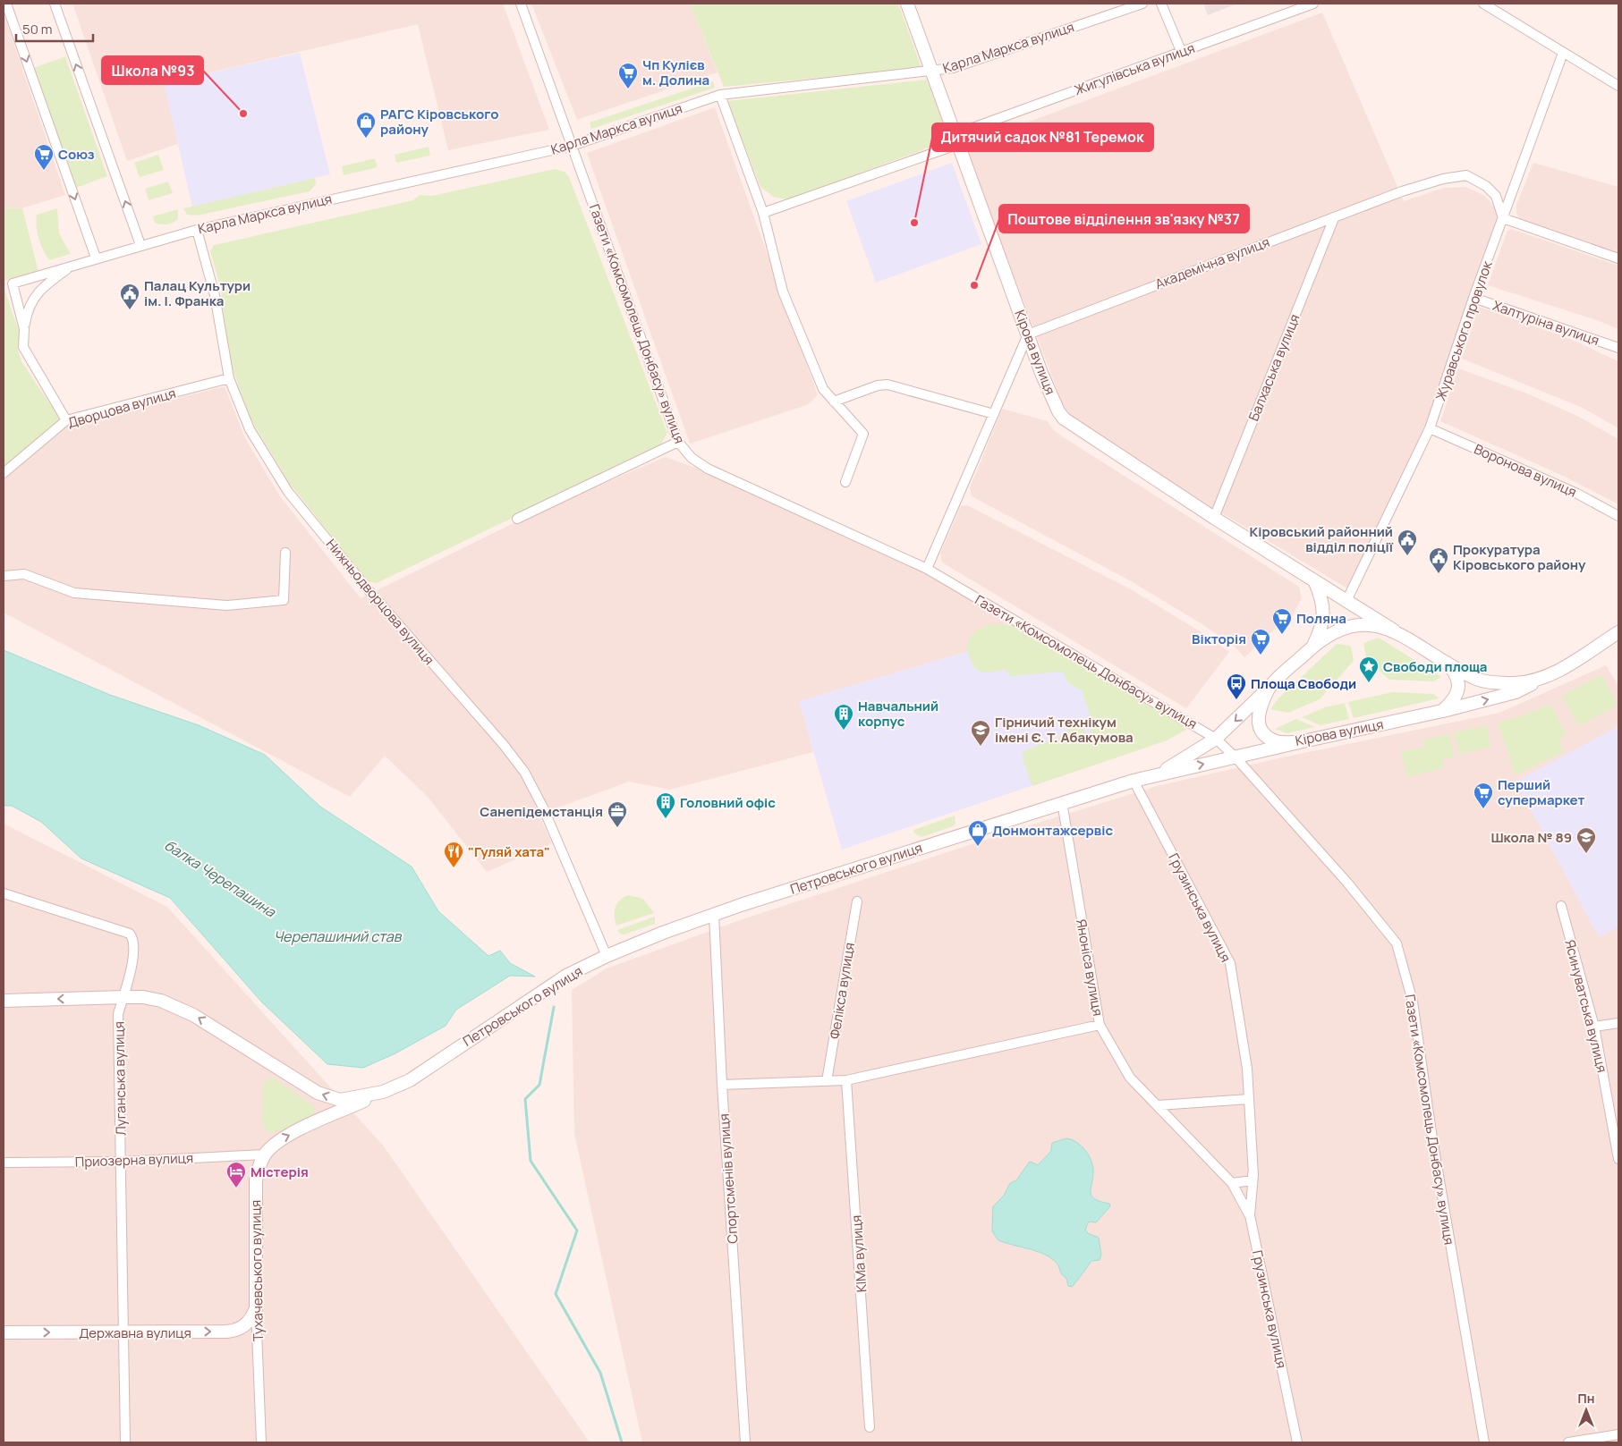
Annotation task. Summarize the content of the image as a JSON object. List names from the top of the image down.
{
  "streets": {
    "main road": [
      "Кірова вулиця",
      "Петровського вулиця",
      "Тухачевського вулиця",
      "Державна вулиця"
    ],
    "street": [
      "Карла Маркса вулиця",
      "Жигулівська вулиця",
      "Академічна вулиця",
      "Халтуріна вулиця",
      "Газети «Комсомолець Донбасу» вулиця",
      "Журавського провулок",
      "Балхаська вулиця",
      "Дворцова вулиця",
      "Воронова вулиця",
      "Нижньодворцова вулиця",
      "Грузинська вулиця",
      "Яноніса вулиця",
      "Фелікса вулиця",
      "Ясинуватська вулиця",
      "Луганська вулиця",
      "Приозерна вулиця",
      "Спортсменів вулиця",
      "КІМа вулиця"
    ]
  },
  "crossings": [
    ["Карла Маркса вулиця", "Газети «Комсомолець Донбасу» вулиця"],
    ["Карла Маркса вулиця", "Кірова вулиця"],
    ["Карла Маркса вулиця", "Нижньодворцова вулиця"],
    ["Жигулівська вулиця", "Кірова вулиця"],
    ["Академічна вулиця", "Журавського провулок"],
    ["Академічна вулиця", "Кірова вулиця"],
    ["Академічна вулиця", "Балхаська вулиця"],
    ["Халтуріна вулиця", "Журавського провулок"],
    ["Газети «Комсомолець Донбасу» вулиця", "Петровського вулиця"],
    ["Журавського провулок", "Кірова вулиця"],
    ["Журавського провулок", "Воронова вулиця"],
    ["Кірова вулиця", "Балхаська вулиця"],
    ["Кірова вулиця", "Петровського вулиця"],
    ["Дворцова вулиця", "Нижньодворцова вулиця"],
    ["Нижньодворцова вулиця", "Петровського вулиця"],
    ["Петровського вулиця", "Грузинська вулиця"],
    ["Петровського вулиця", "Яноніса вулиця"],
    ["Петровського вулиця", "Луганська вулиця"],
    ["Петровського вулиця", "Спортсменів вулиця"],
    ["Петровського вулиця", "Тухачевського вулиця"],
    ["Грузинська вулиця", "Яноніса вулиця"],
    ["Луганська вулиця", "Приозерна вулиця"],
    ["Луганська вулиця", "Державна вулиця"],
    ["Приозерна вулиця", "Тухачевського вулиця"],
    ["Тухачевського вулиця", "Державна вулиця"]
  ],
  "one_way": ["Державна вулиця"],
  "water": ["балка Черепашина", "Черепашиний став"],
  "places": {
    "supermarket": [
      "Чп Кулієв м. Долина",
      "Союз",
      "Поляна",
      "Вікторія",
      "Перший супермаркет"
    ],
    "other": ["Школа №93", "Дитячий садок №81 Теремок", "Поштове відділення зв'язку №37"],
    "shop": ["РАГС Кіровського району", "Донмонтажсервіс"],
    "public building": ["Палац Культури ім. І. Франка", "Кіровський районний відділ поліції", "Прокуратура Кіровського району"],
    "place": ["Свободи площа"],
    "bus stop": ["Площа Свободи"],
    "building": ["Навчальний корпус", "Головний офіс"],
    "school or university": ["Гірничий технікум імені Є. Т. Абакумова", "Школа № 89"],
    "office": ["Санепідемстанція"],
    "restaurant": ["\"Гуляй хата\""],
    "hotel": ["Містерія"]
  },
  "scale_bar": "50 m",
  "north": "top"
}
